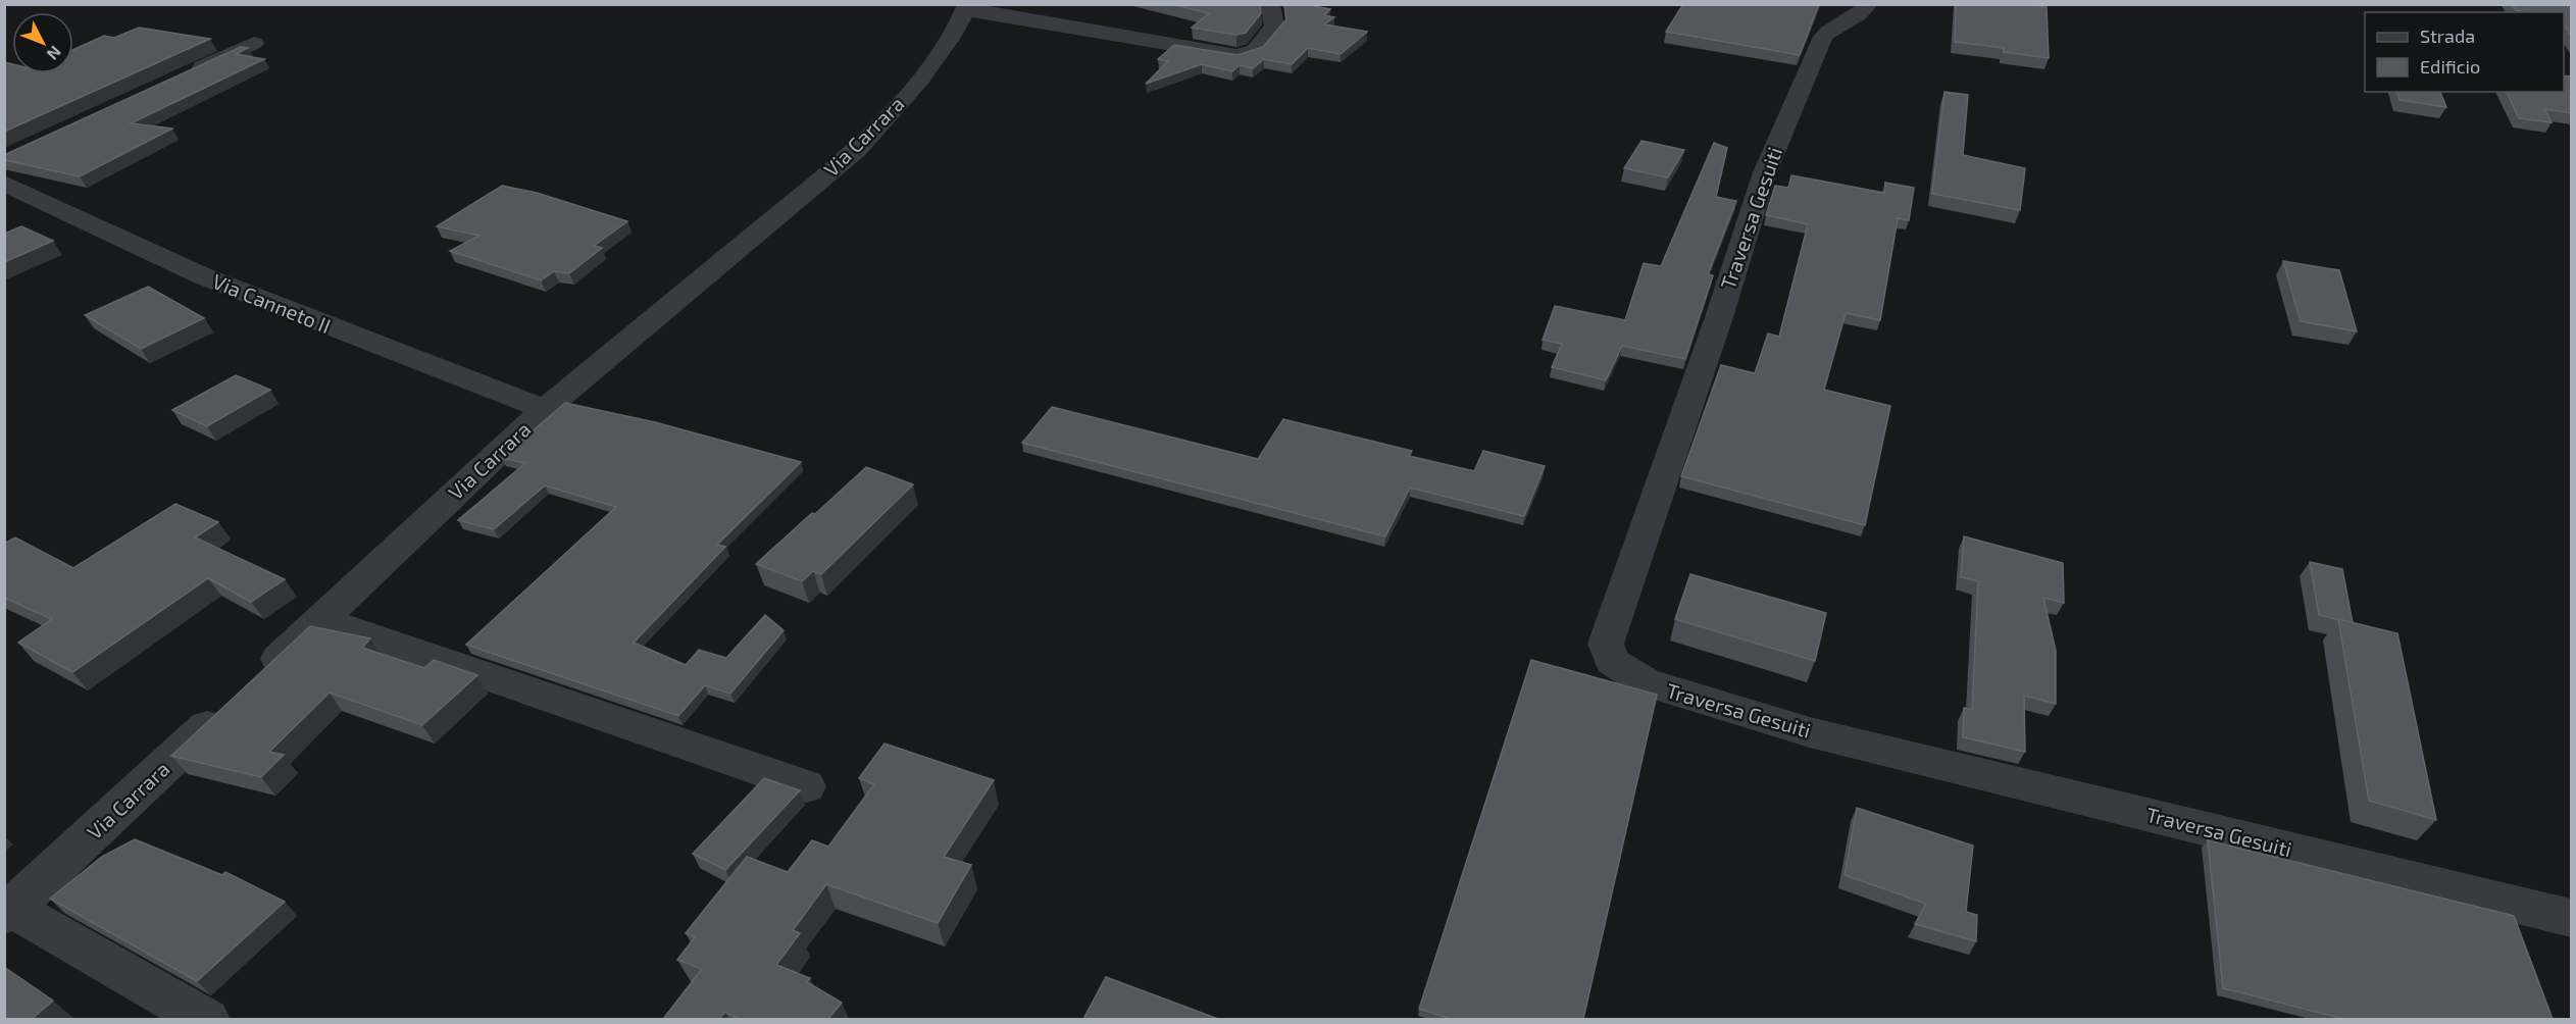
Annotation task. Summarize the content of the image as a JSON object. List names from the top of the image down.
{
  "streets": {
    "street": ["Via Carrara", "Traversa Gesuiti", "Via Canneto II"]
  },
  "crossings": [
    ["Via Carrara", "Via Canneto II"]
  ],
  "legend": ["Strada", "Edificio"],
  "north": "bottom right"
}
